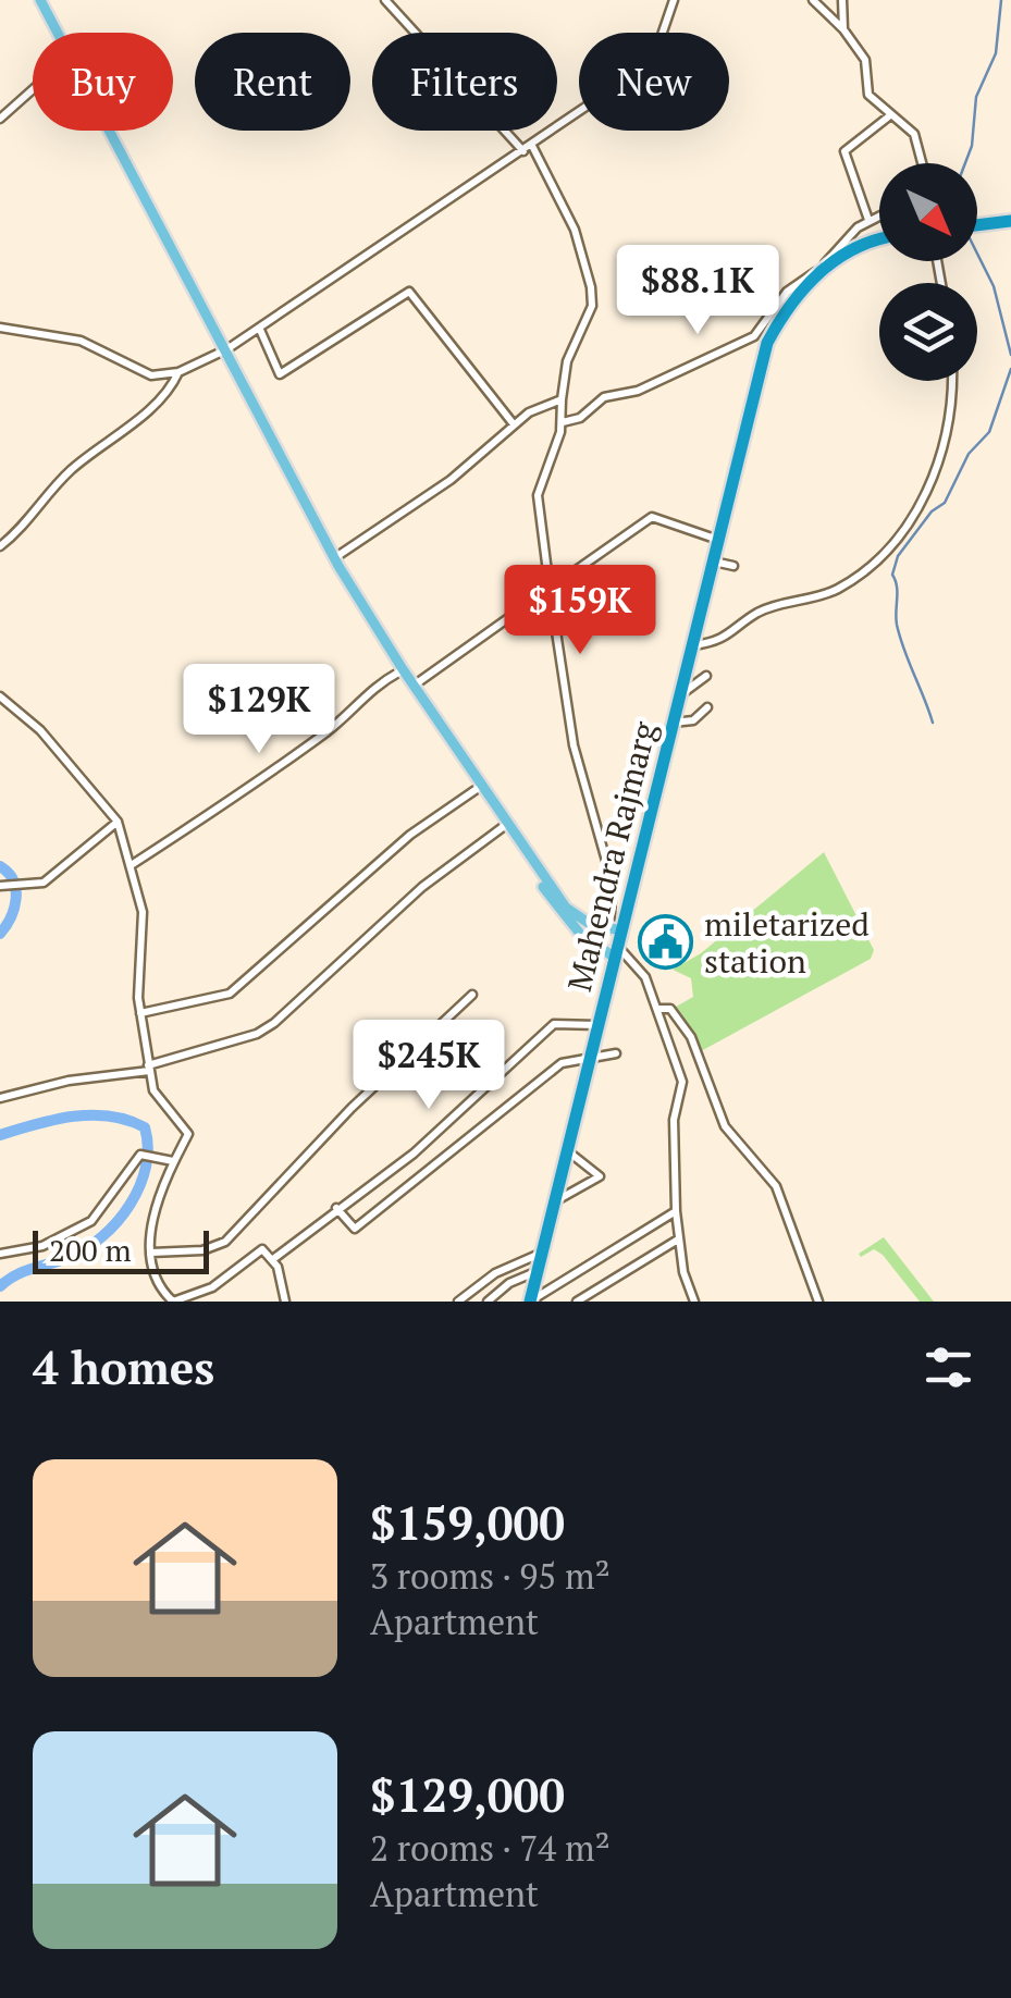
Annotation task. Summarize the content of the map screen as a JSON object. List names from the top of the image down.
{
  "streets": {
    "highway": ["Mahendra Rajmarg"]
  },
  "places": {
    "public building": ["miletarized station"]
  },
  "scale_bar": "200 m",
  "north": "bottom right",
  "page": {
    "chip": [
      "Buy",
      "Rent",
      "Filters",
      "New"
    ],
    "price": [
      "$88.1K",
      "$159K",
      "$129K",
      "$245K"
    ],
    "scale": "200 m",
    "heading": "4 homes",
    "list": [
      {
        "name": "$159,000",
        "note": "3 rooms · 95 m² · Apartment"
      },
      {
        "name": "$129,000",
        "note": "2 rooms · 74 m² · Apartment"
      }
    ]
  }
}
